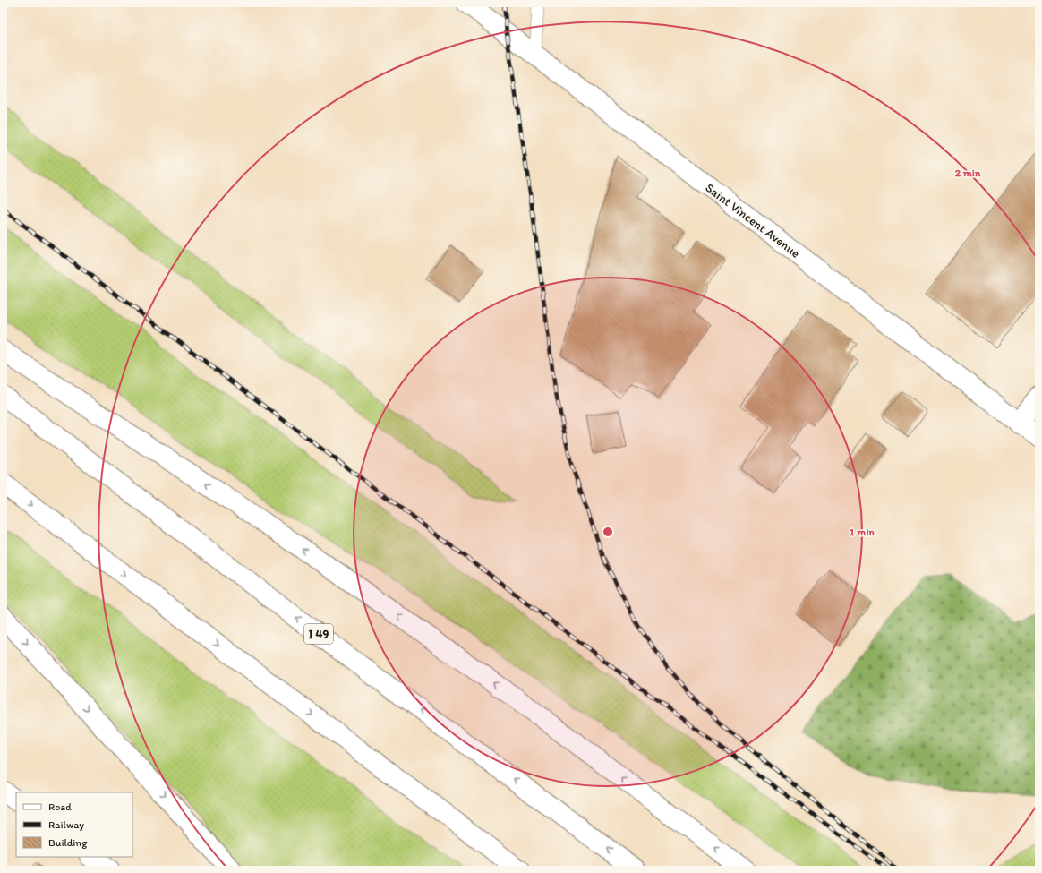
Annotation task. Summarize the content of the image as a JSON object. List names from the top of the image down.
{
  "streets": {
    "main road": ["Saint Vincent Avenue", "I 49"]
  },
  "legend": ["Road", "Railway", "Building"],
  "rings": ["2 min", "1 min"]
}
